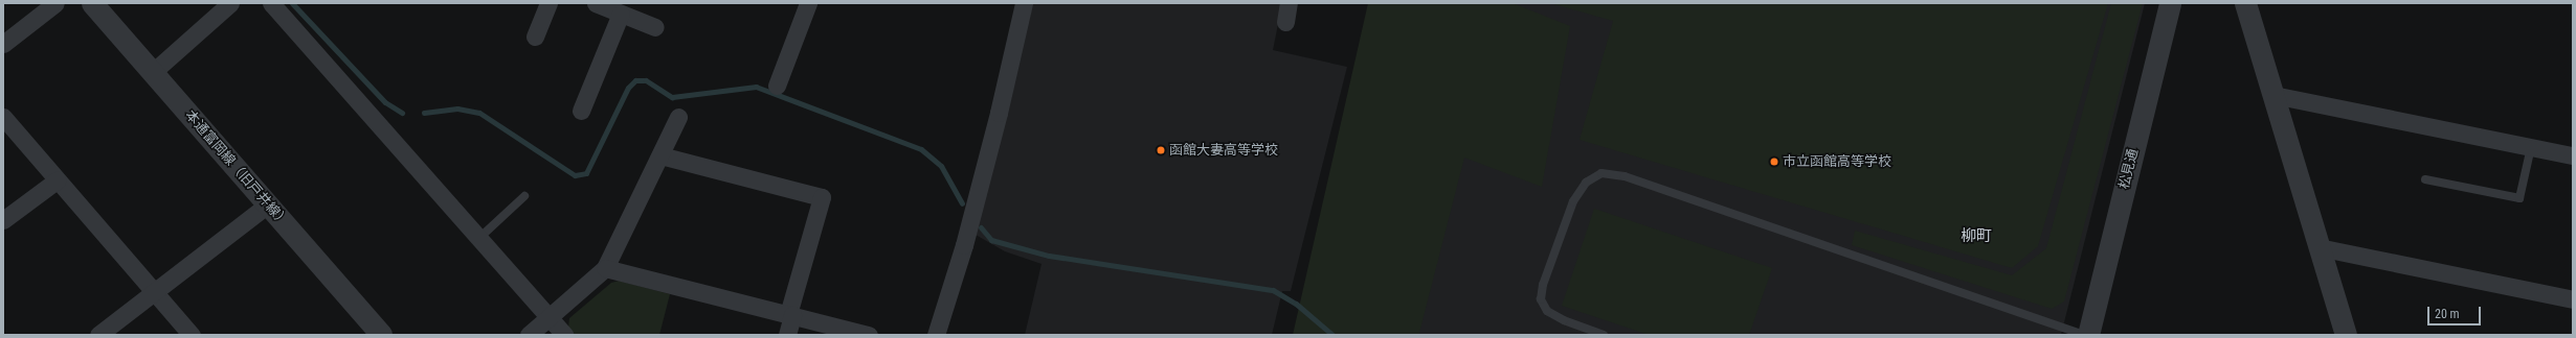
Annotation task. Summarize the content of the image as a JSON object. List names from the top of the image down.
{
  "streets": {
    "street": ["本通富岡線（旧戸井線）", "松見通"]
  },
  "districts": ["柳町"],
  "places": ["函館大妻高等学校", "市立函館高等学校"],
  "scale_bar": "20 m"
}
